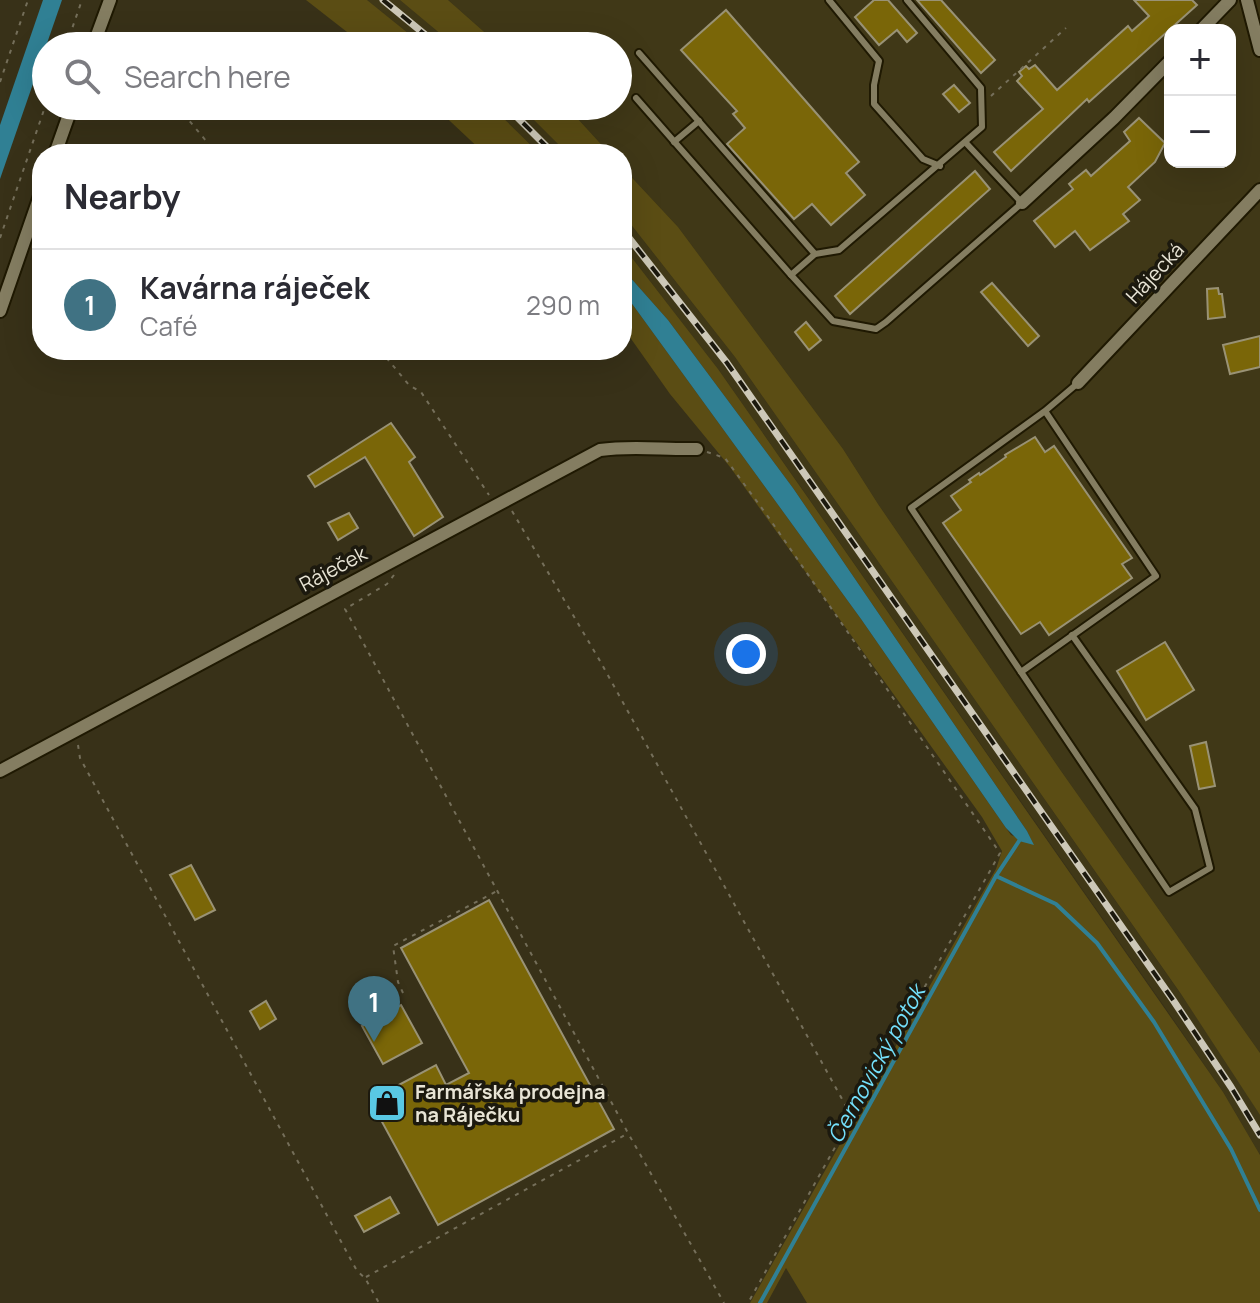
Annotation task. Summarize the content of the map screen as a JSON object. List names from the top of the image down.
{
  "streets": {
    "street": ["Hájecká", "Ráječek"]
  },
  "water": ["Černovický potok"],
  "places": {
    "shop": ["Farmářská prodejna na Ráječku"]
  },
  "page": {
    "map_buttons": ["+", "−"],
    "search": "Search here",
    "heading": "Nearby",
    "list": [
      {
        "mark": "1",
        "name": "Kavárna ráječek",
        "note": "Café",
        "value": "290 m"
      }
    ],
    "pins": "1"
  }
}
